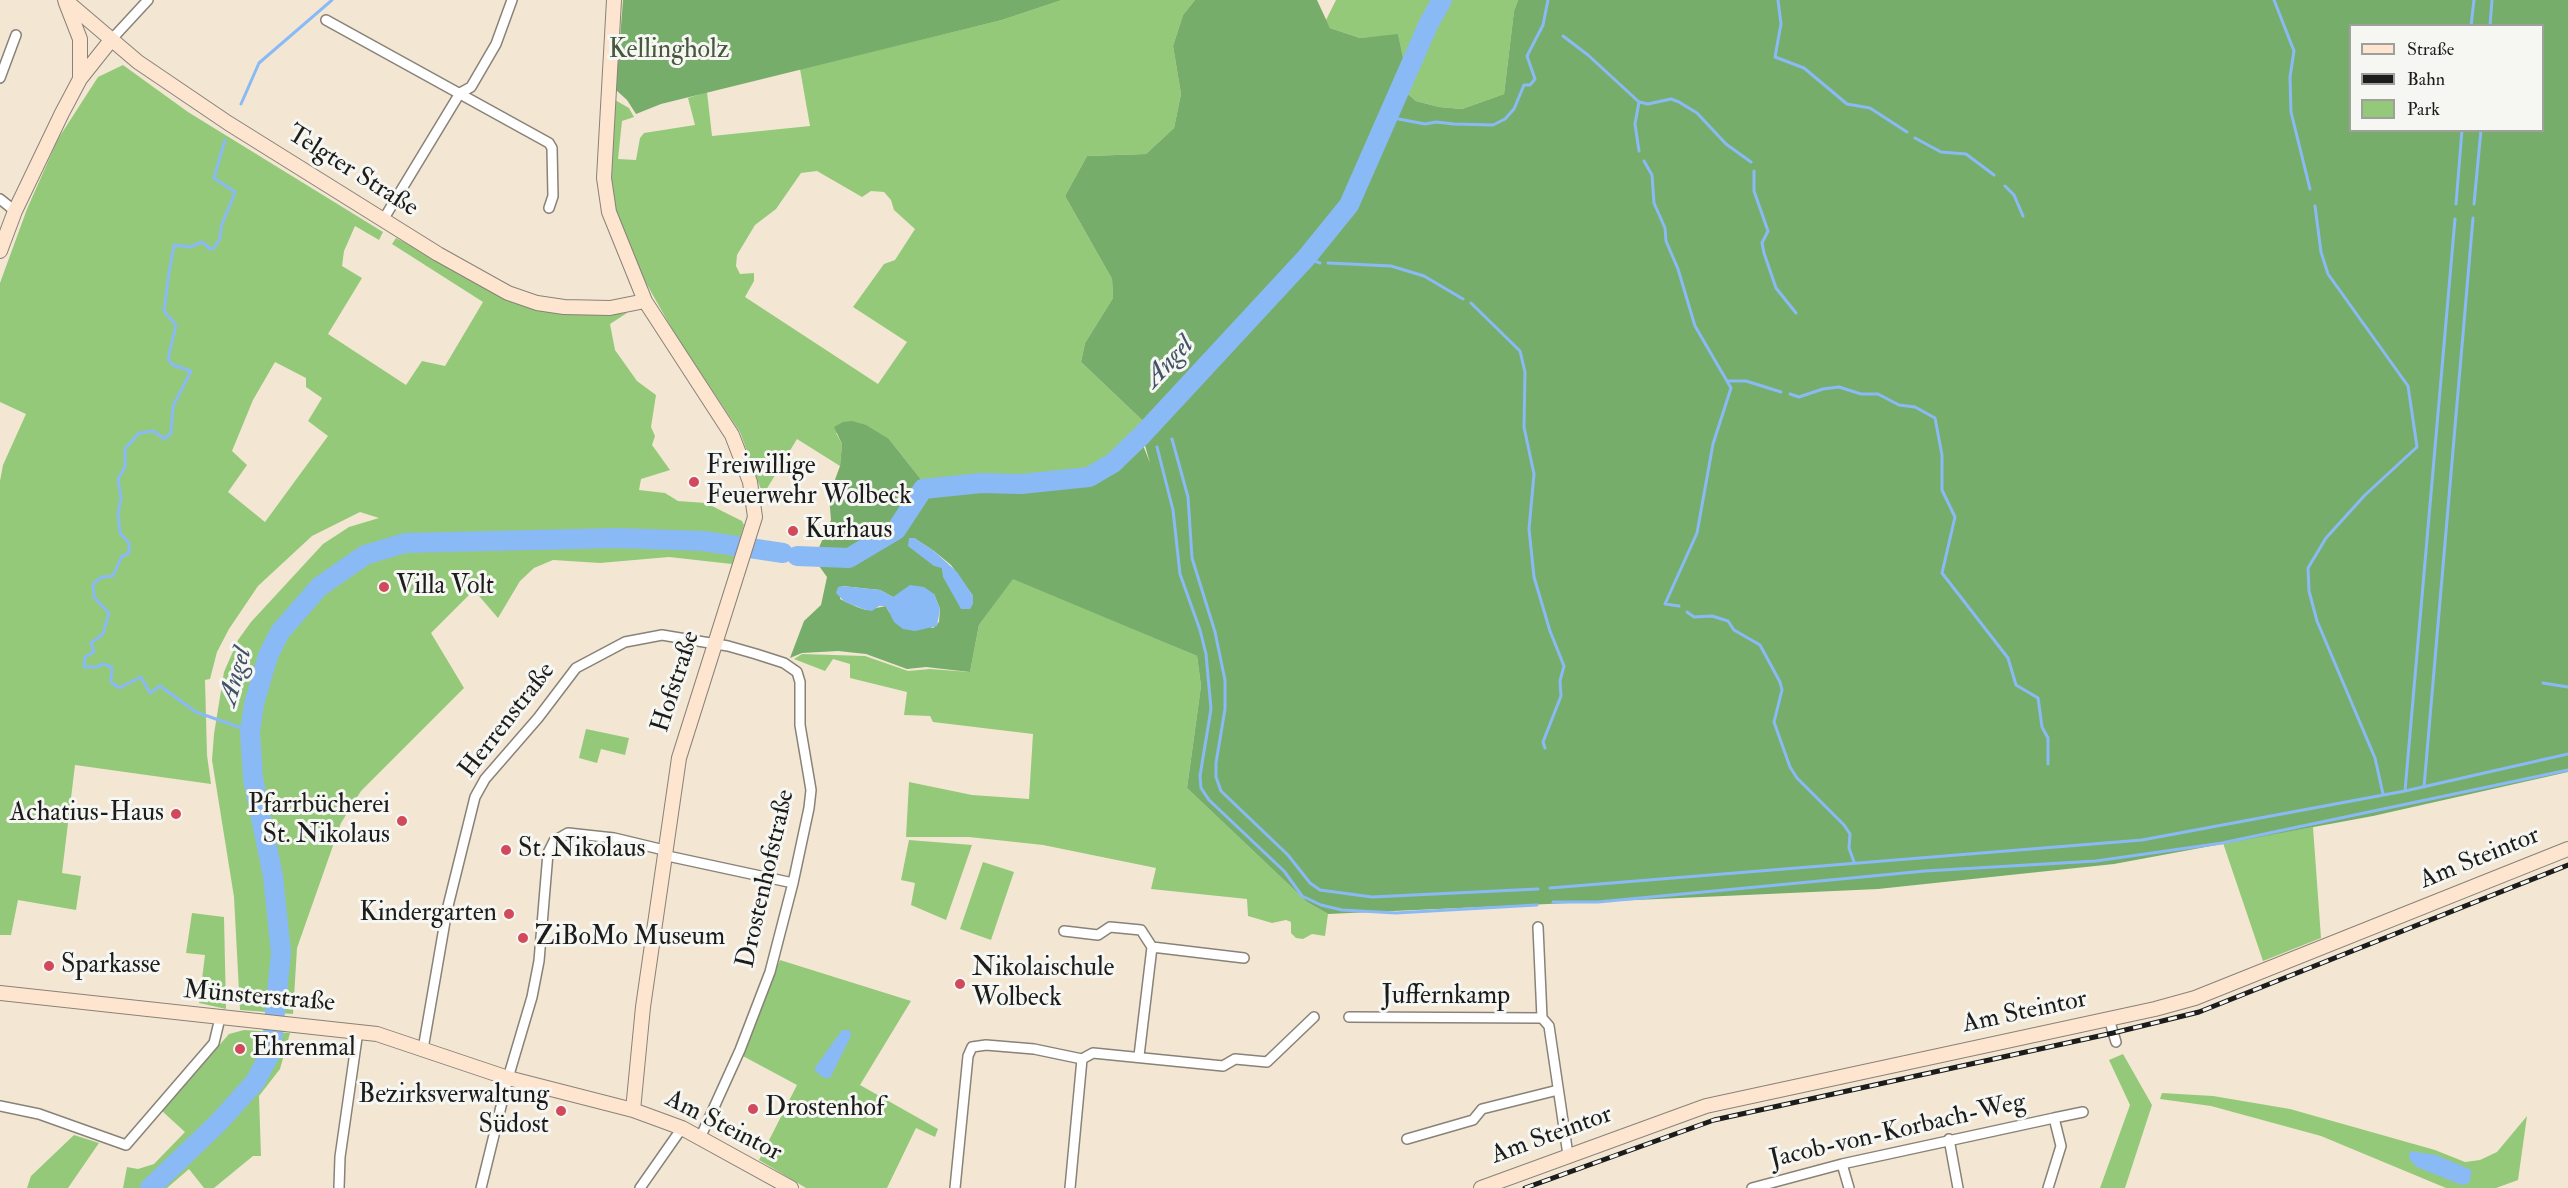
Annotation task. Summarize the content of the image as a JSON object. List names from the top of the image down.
{
  "streets": {
    "street": [
      "Telgter Straße",
      "Hofstraße",
      "Herrenstraße",
      "Am Steintor",
      "Drostenhofstraße",
      "Juffernkamp",
      "Münsterstraße",
      "Jacob-von-Korbach-Weg"
    ]
  },
  "crossings": [
    ["Telgter Straße", "Hofstraße"],
    ["Hofstraße", "Herrenstraße"],
    ["Hofstraße", "Am Steintor"],
    ["Hofstraße", "Drostenhofstraße"],
    ["Hofstraße", "Münsterstraße"],
    ["Herrenstraße", "Drostenhofstraße"],
    ["Herrenstraße", "Münsterstraße"],
    ["Am Steintor", "Drostenhofstraße"],
    ["Am Steintor", "Juffernkamp"],
    ["Am Steintor", "Münsterstraße"]
  ],
  "water": ["Angel"],
  "parks": ["Kellingholz"],
  "places": [
    "Freiwillige Feuerwehr Wolbeck",
    "Kurhaus",
    "Villa Volt",
    "Achatius-Haus",
    "Pfarrbücherei St. Nikolaus",
    "St. Nikolaus",
    "Kindergarten",
    "ZiBoMo Museum",
    "Sparkasse",
    "Nikolaischule Wolbeck",
    "Ehrenmal",
    "Drostenhof",
    "Bezirksverwaltung Südost"
  ],
  "legend": ["Straße", "Bahn", "Park"]
}
